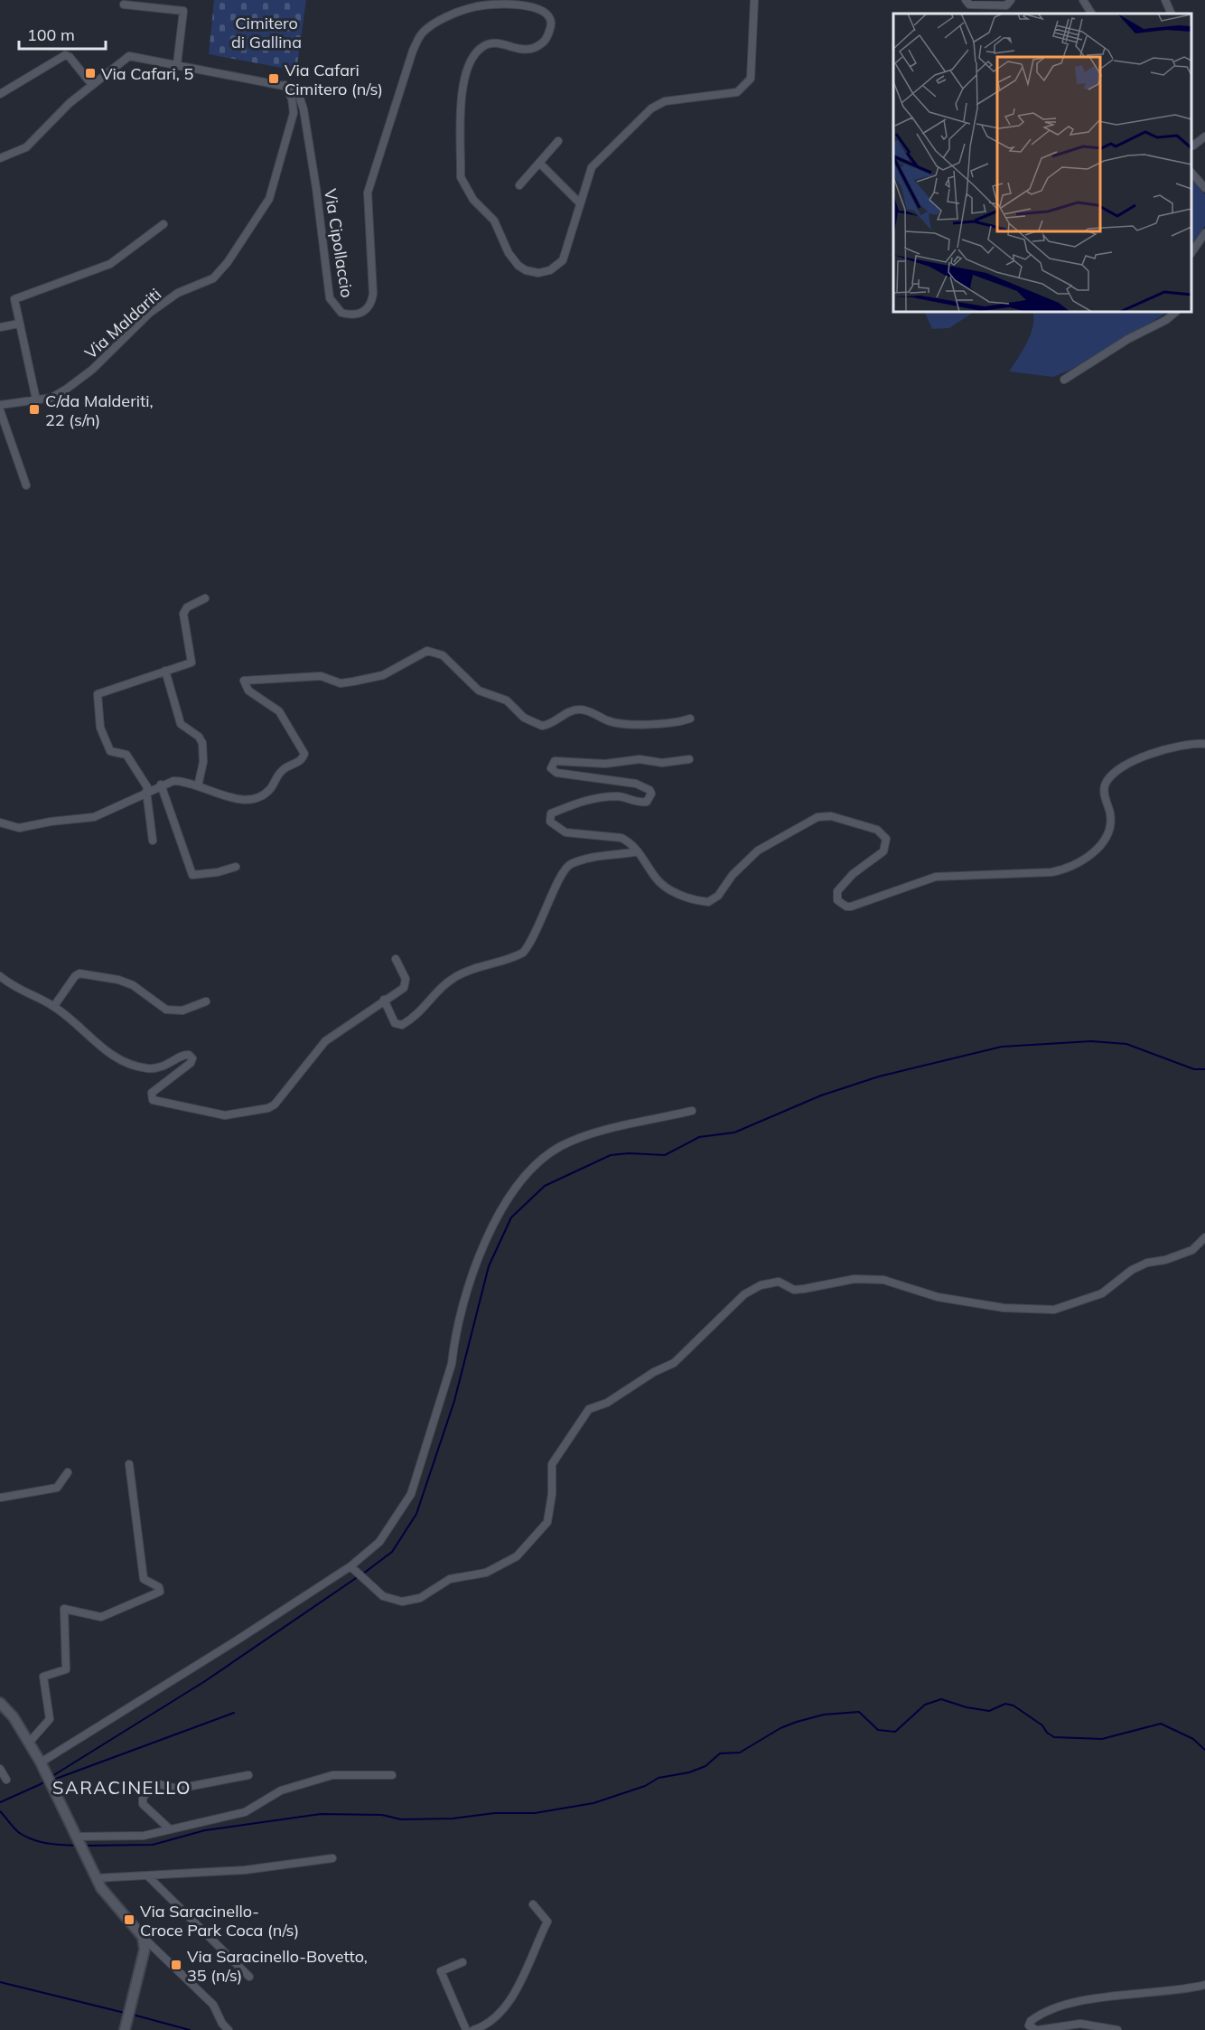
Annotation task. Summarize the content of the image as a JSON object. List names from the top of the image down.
{
  "streets": {
    "street": ["Via Cipollaccio", "Via Maldariti"]
  },
  "crossings": [
    ["Via Cipollaccio", "Via Maldariti"]
  ],
  "districts": ["SARACINELLO"],
  "parks": ["Cimitero di Gallina"],
  "places": {
    "transit": [
      "Via Cafari, 5",
      "Via Cafari Cimitero (n/s)",
      "C/da Malderiti, 22 (s/n)",
      "Via Saracinello- Croce Park Coca (n/s)",
      "Via Saracinello-Bovetto, 35 (n/s)"
    ]
  },
  "scale_bar": "100 m"
}
